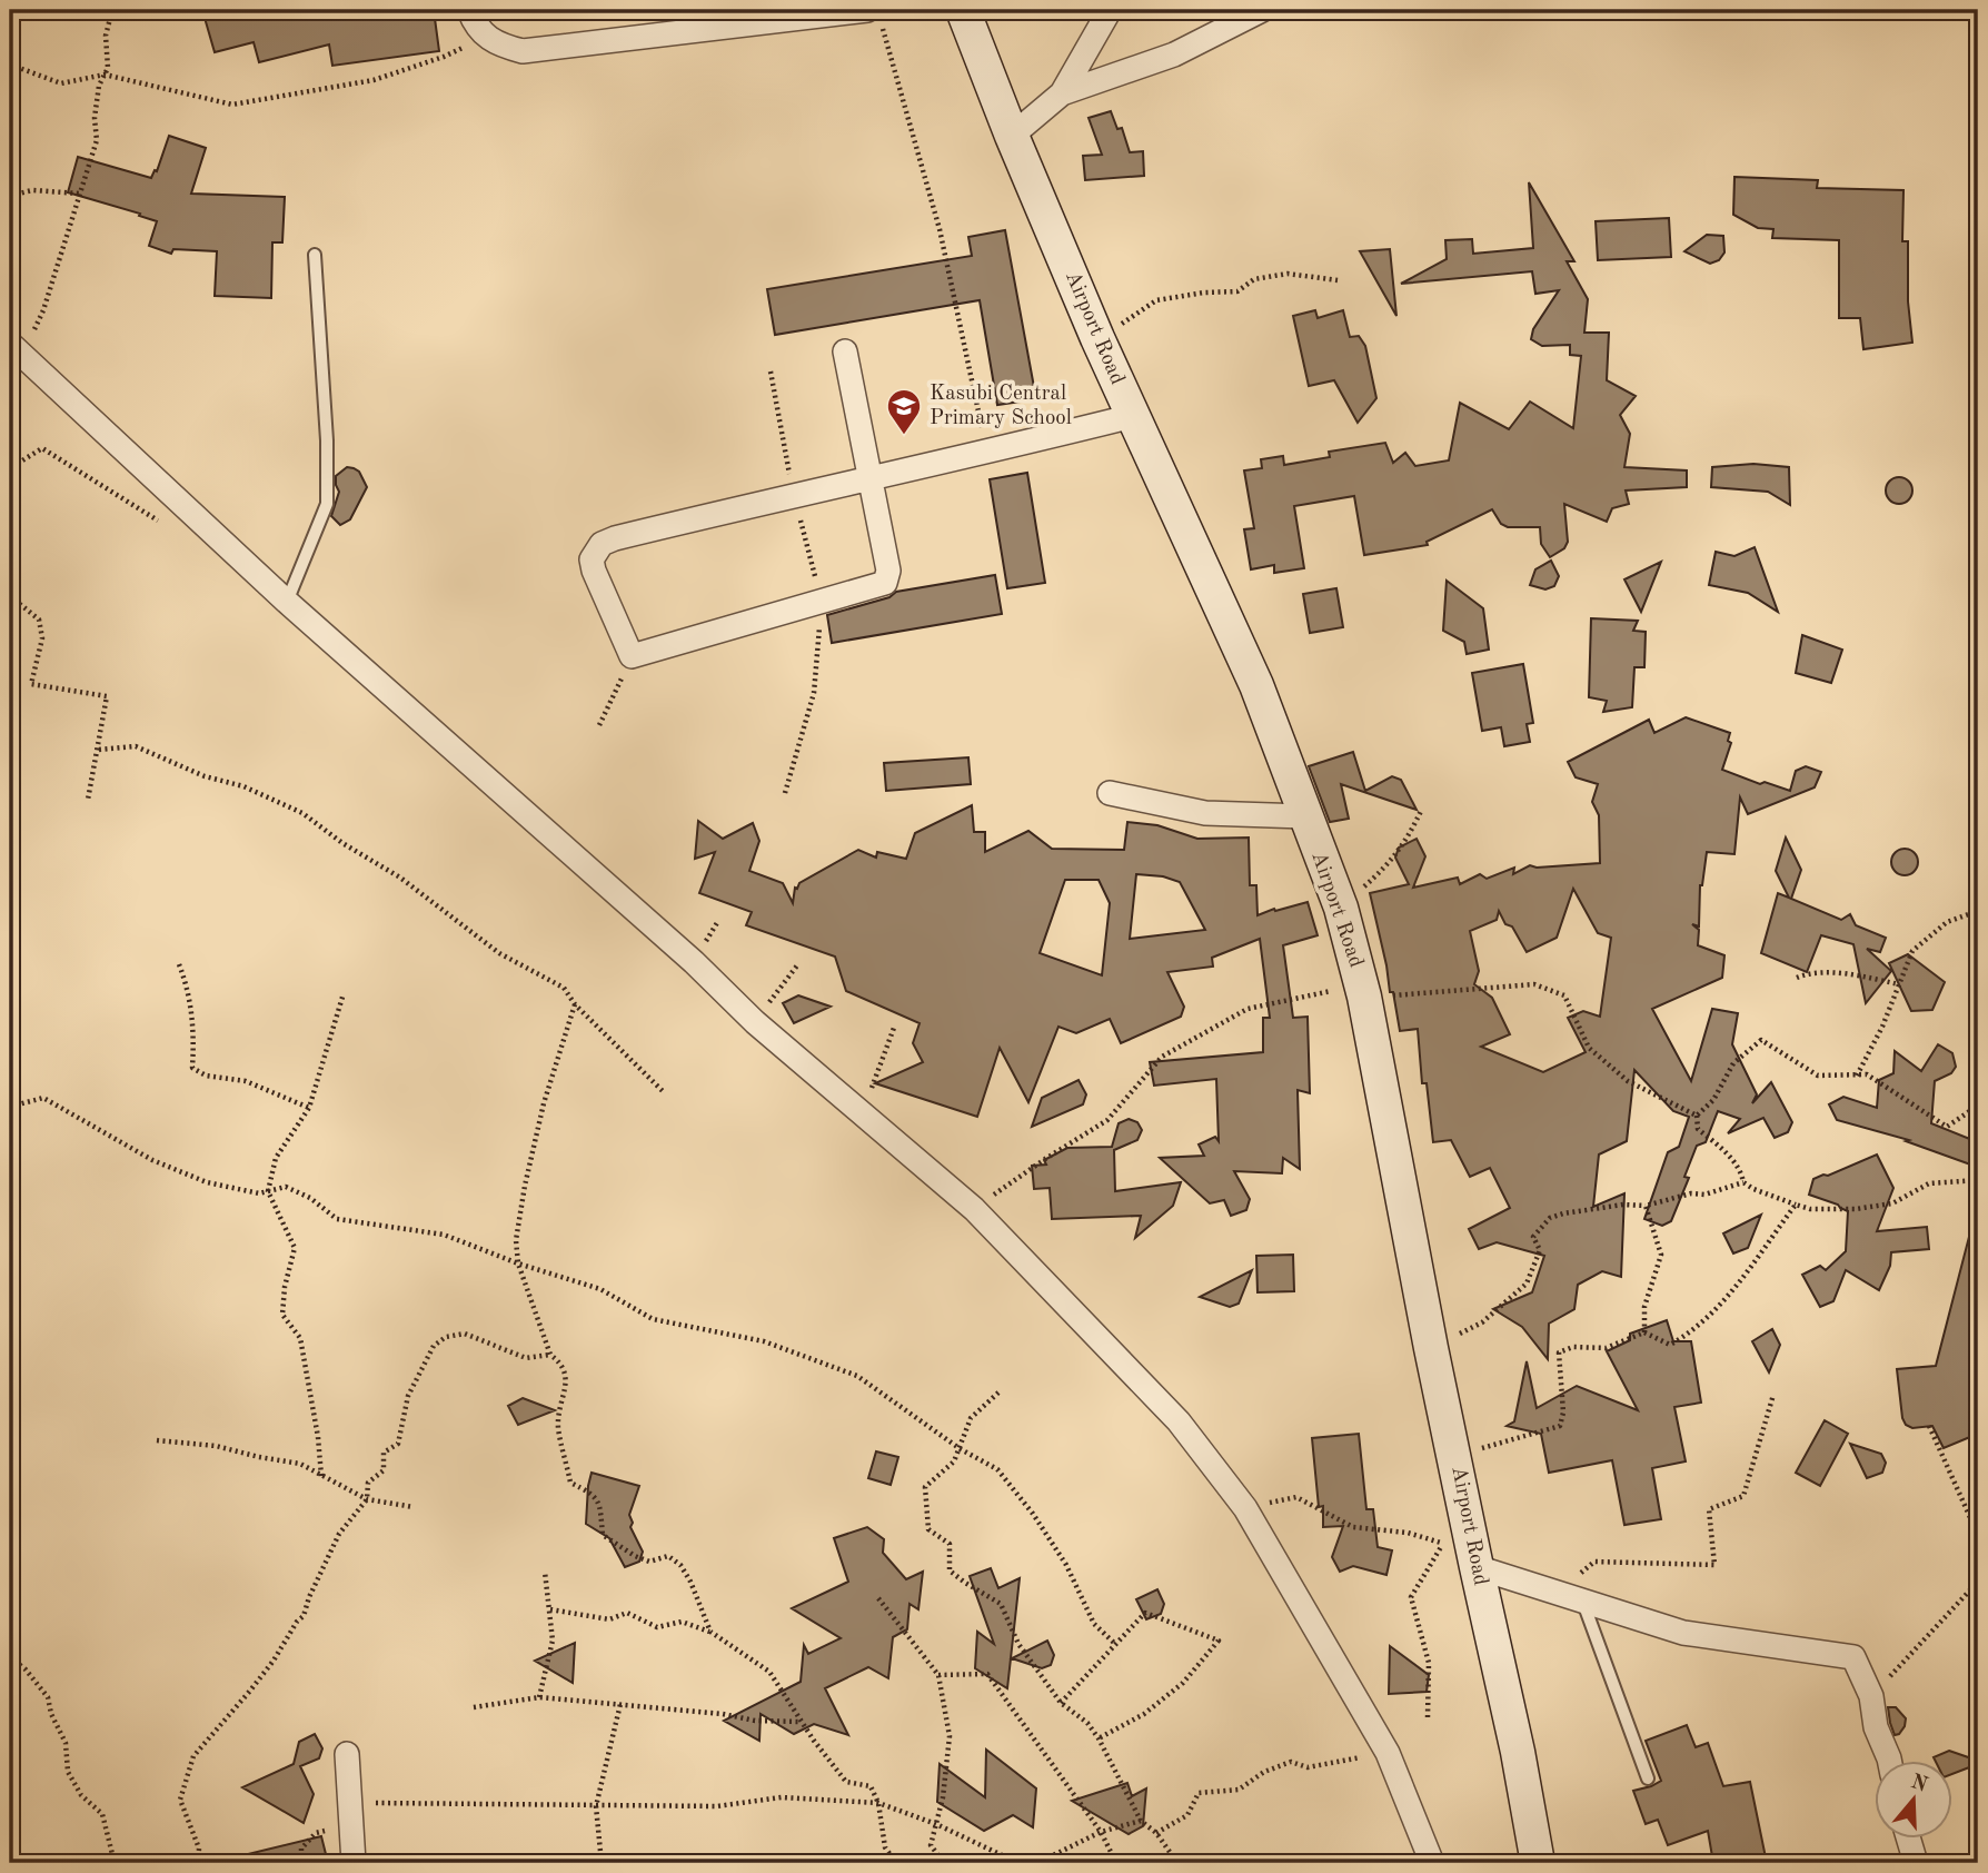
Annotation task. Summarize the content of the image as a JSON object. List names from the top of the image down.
{
  "streets": {
    "street": ["Airport Road"]
  },
  "places": {
    "school or university": ["Kasubi Central Primary School"]
  },
  "north": "top"
}
